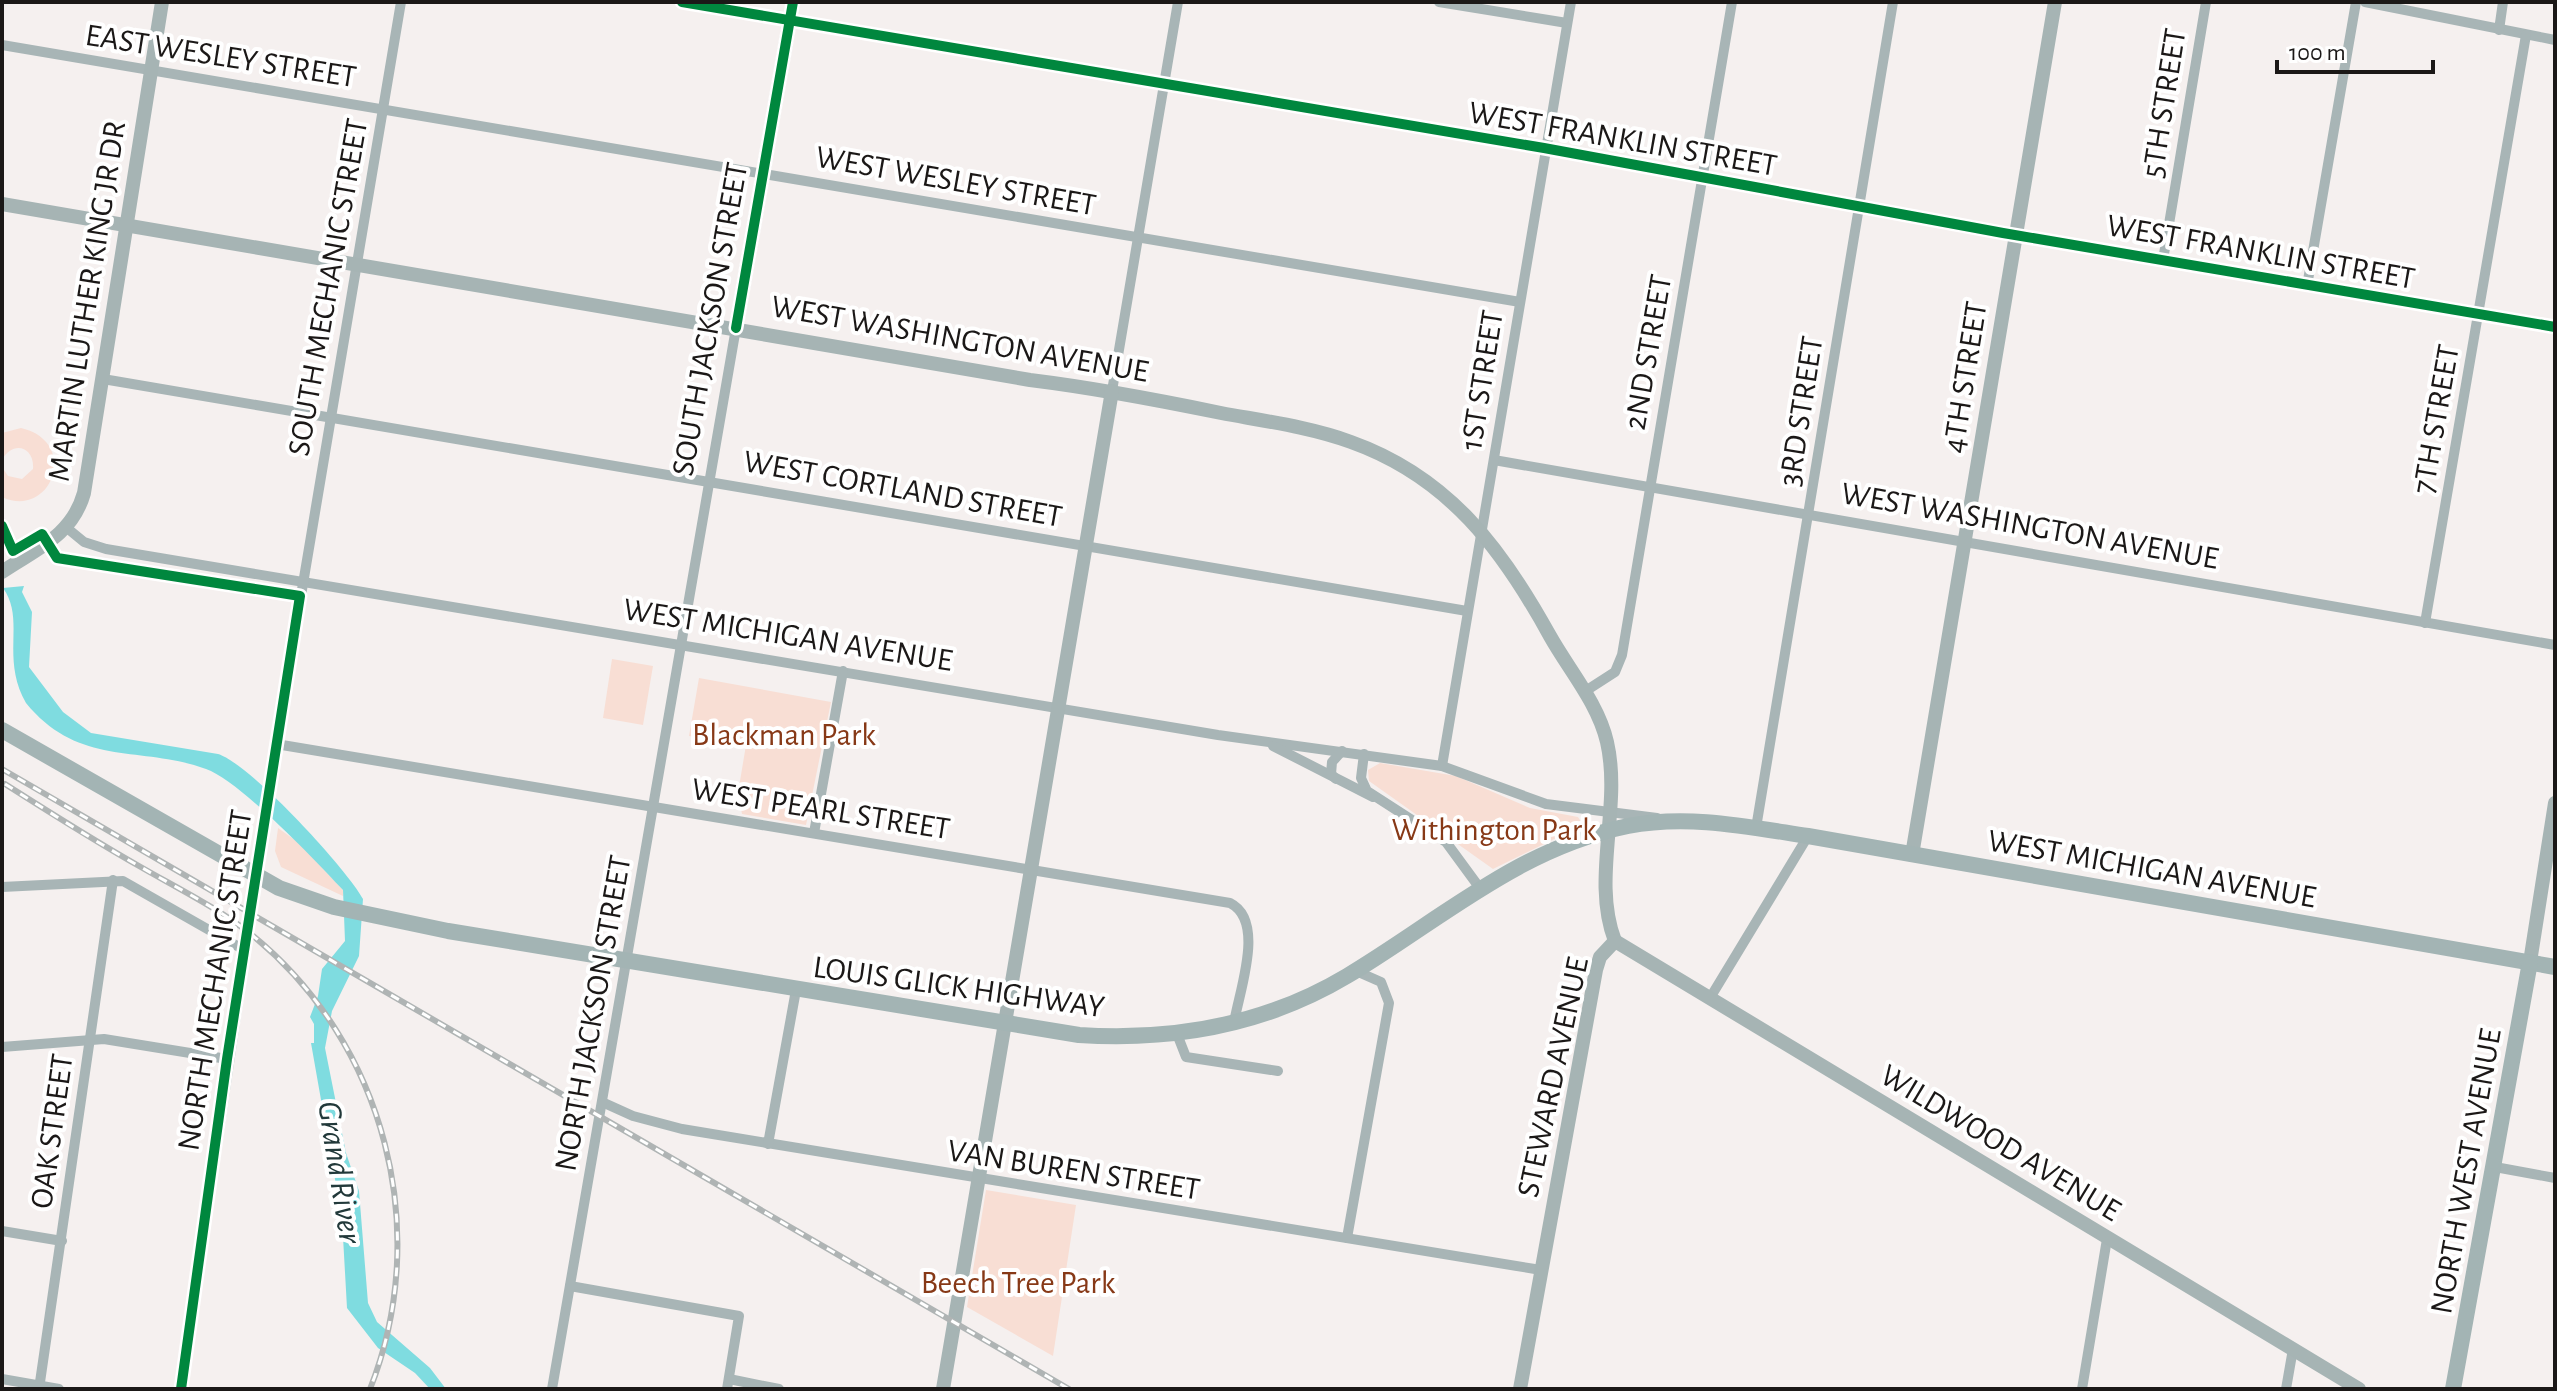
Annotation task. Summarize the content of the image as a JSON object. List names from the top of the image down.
{
  "streets": {
    "main road": [
      "MARTIN LUTHER KING JR DR",
      "SOUTH JACKSON STREET",
      "WEST WASHINGTON AVENUE",
      "4TH STREET",
      "WEST MICHIGAN AVENUE",
      "LOUIS GLICK HIGHWAY",
      "STEWARD AVENUE",
      "WILDWOOD AVENUE",
      "NORTH WEST AVENUE"
    ],
    "street": [
      "EAST WESLEY STREET",
      "5TH STREET",
      "WEST FRANKLIN STREET",
      "WEST WESLEY STREET",
      "SOUTH MECHANIC STREET",
      "2ND STREET",
      "1ST STREET",
      "3RD STREET",
      "7TH STREET",
      "WEST CORTLAND STREET",
      "WEST PEARL STREET",
      "NORTH MECHANIC STREET",
      "NORTH JACKSON STREET",
      "OAK STREET",
      "VAN BUREN STREET"
    ]
  },
  "crossings": [
    ["EAST WESLEY STREET", "WEST WESLEY STREET"],
    ["EAST WESLEY STREET", "SOUTH MECHANIC STREET"],
    ["EAST WESLEY STREET", "MARTIN LUTHER KING JR DR"],
    ["5TH STREET", "WEST FRANKLIN STREET"],
    ["WEST FRANKLIN STREET", "SOUTH JACKSON STREET"],
    ["WEST FRANKLIN STREET", "2ND STREET"],
    ["WEST FRANKLIN STREET", "4TH STREET"],
    ["WEST FRANKLIN STREET", "1ST STREET"],
    ["WEST FRANKLIN STREET", "3RD STREET"],
    ["WEST FRANKLIN STREET", "7TH STREET"],
    ["WEST WESLEY STREET", "SOUTH MECHANIC STREET"],
    ["WEST WESLEY STREET", "SOUTH JACKSON STREET"],
    ["WEST WESLEY STREET", "1ST STREET"],
    ["SOUTH MECHANIC STREET", "WEST WASHINGTON AVENUE"],
    ["SOUTH MECHANIC STREET", "WEST CORTLAND STREET"],
    ["SOUTH MECHANIC STREET", "WEST MICHIGAN AVENUE"],
    ["SOUTH MECHANIC STREET", "NORTH MECHANIC STREET"],
    ["MARTIN LUTHER KING JR DR", "WEST WASHINGTON AVENUE"],
    ["MARTIN LUTHER KING JR DR", "WEST CORTLAND STREET"],
    ["MARTIN LUTHER KING JR DR", "WEST MICHIGAN AVENUE"],
    ["SOUTH JACKSON STREET", "WEST WASHINGTON AVENUE"],
    ["SOUTH JACKSON STREET", "WEST CORTLAND STREET"],
    ["SOUTH JACKSON STREET", "WEST MICHIGAN AVENUE"],
    ["SOUTH JACKSON STREET", "NORTH JACKSON STREET"],
    ["WEST WASHINGTON AVENUE", "2ND STREET"],
    ["WEST WASHINGTON AVENUE", "4TH STREET"],
    ["WEST WASHINGTON AVENUE", "1ST STREET"],
    ["WEST WASHINGTON AVENUE", "3RD STREET"],
    ["WEST WASHINGTON AVENUE", "7TH STREET"],
    ["WEST WASHINGTON AVENUE", "STEWARD AVENUE"],
    ["2ND STREET", "STEWARD AVENUE"],
    ["4TH STREET", "WEST MICHIGAN AVENUE"],
    ["1ST STREET", "WEST CORTLAND STREET"],
    ["1ST STREET", "WEST MICHIGAN AVENUE"],
    ["1ST STREET", "STEWARD AVENUE"],
    ["3RD STREET", "WEST MICHIGAN AVENUE"],
    ["3RD STREET", "LOUIS GLICK HIGHWAY"],
    ["WEST MICHIGAN AVENUE", "NORTH MECHANIC STREET"],
    ["WEST MICHIGAN AVENUE", "LOUIS GLICK HIGHWAY"],
    ["WEST MICHIGAN AVENUE", "NORTH JACKSON STREET"],
    ["WEST MICHIGAN AVENUE", "STEWARD AVENUE"],
    ["WEST MICHIGAN AVENUE", "NORTH WEST AVENUE"],
    ["WEST PEARL STREET", "NORTH MECHANIC STREET"],
    ["WEST PEARL STREET", "LOUIS GLICK HIGHWAY"],
    ["WEST PEARL STREET", "NORTH JACKSON STREET"],
    ["NORTH MECHANIC STREET", "LOUIS GLICK HIGHWAY"],
    ["LOUIS GLICK HIGHWAY", "NORTH JACKSON STREET"],
    ["LOUIS GLICK HIGHWAY", "STEWARD AVENUE"],
    ["NORTH JACKSON STREET", "VAN BUREN STREET"],
    ["STEWARD AVENUE", "WILDWOOD AVENUE"],
    ["STEWARD AVENUE", "VAN BUREN STREET"]
  ],
  "water": ["Grand River"],
  "parks": ["Blackman Park", "Withington Park", "Beech Tree Park"],
  "scale_bar": "100 m"
}
